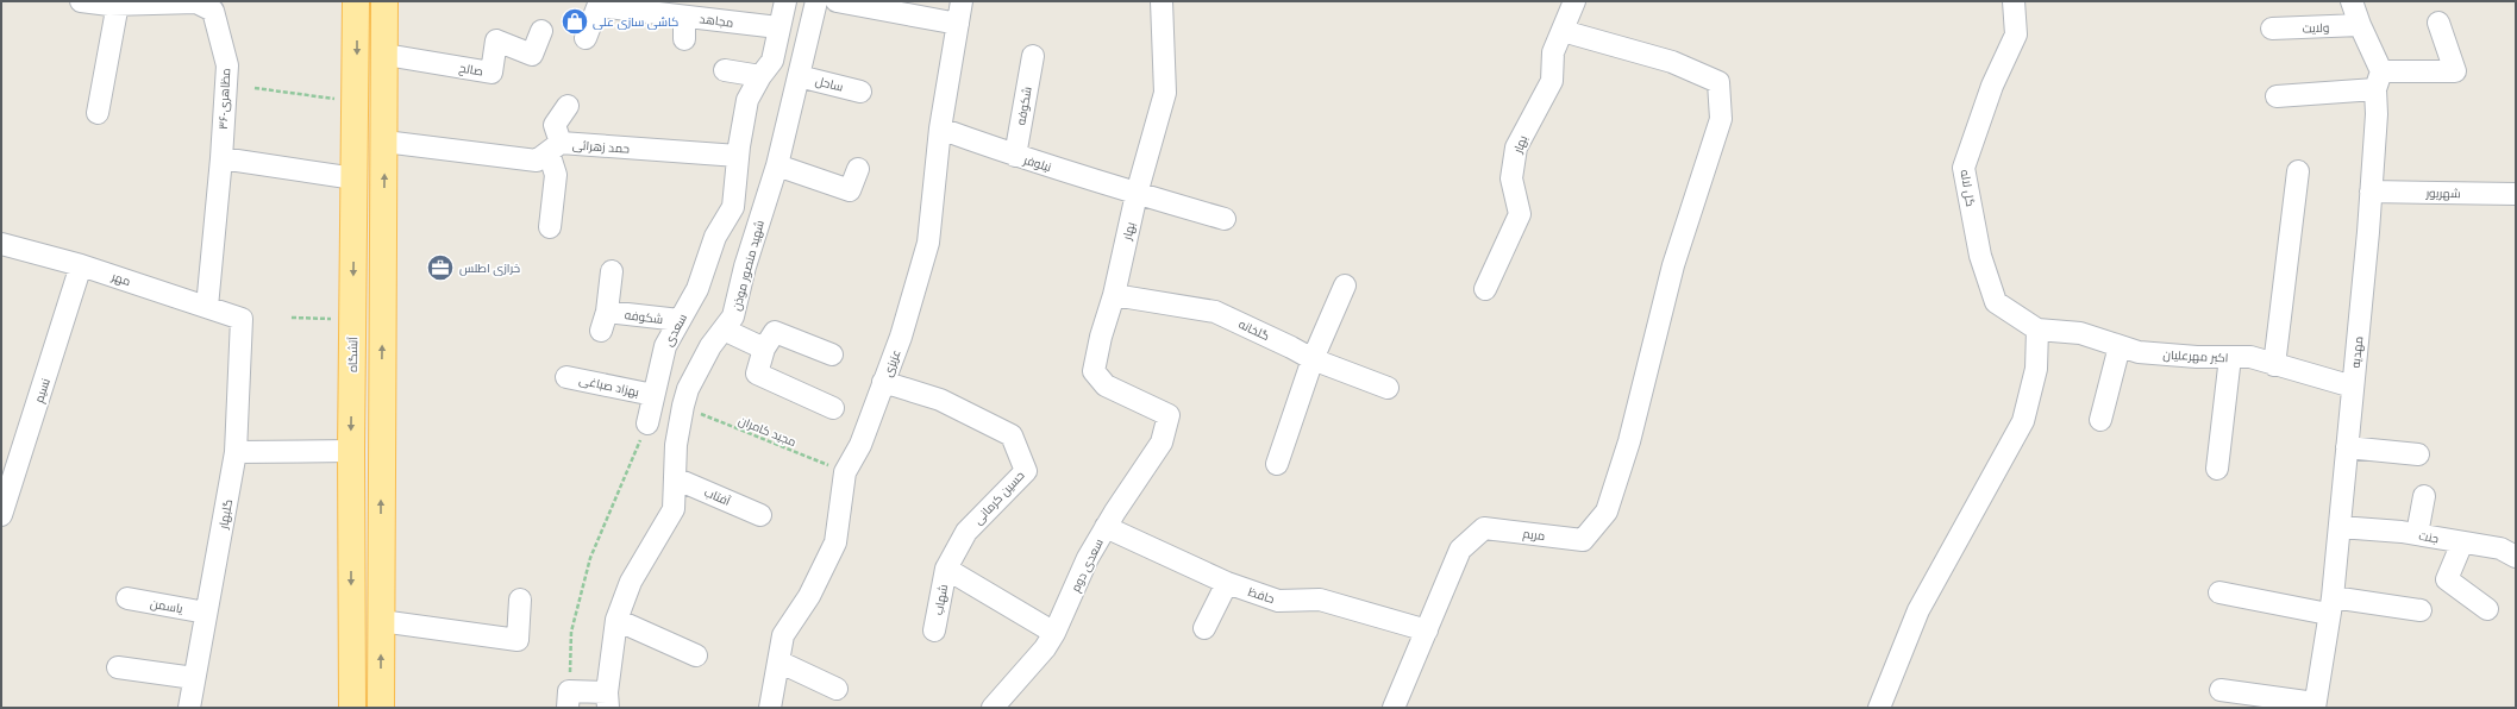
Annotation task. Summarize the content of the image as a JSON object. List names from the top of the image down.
{
  "streets": {
    "main road": ["آتشگاه"],
    "street": [
      "مجاهد",
      "ولایت",
      "صالح",
      "ساحل",
      "۳۶-مظاهری",
      "شکوفه",
      "بهار",
      "حمد زهرائی",
      "نیلوفر",
      "گل لاله",
      "شهریور",
      "شهید منصور موذن",
      "مهر",
      "سعدی",
      "گلخانه",
      "مهدیه",
      "اکبر مهرعلیان",
      "عزیزی",
      "بهزاد صباغی",
      "نسیم",
      "آفتاب",
      "حسین کرمانی",
      "گلبهار",
      "مریم",
      "جنت",
      "سعدی دوم",
      "حافظ",
      "شهاب",
      "یاسمن"
    ],
    "path": ["مجید کامران"]
  },
  "crossings": [
    ["مجاهد", "سعدی"],
    ["ولایت", "مهدیه"],
    ["ساحل", "شهید منصور موذن"],
    ["۳۶-مظاهری", "مهر"],
    ["شکوفه", "نیلوفر"],
    ["شکوفه", "سعدی"],
    ["بهار", "نیلوفر"],
    ["بهار", "گلخانه"],
    ["بهار", "مریم"],
    ["بهار", "سعدی دوم"],
    ["حمد زهرائی", "سعدی"],
    ["نیلوفر", "عزیزی"],
    ["گل لاله", "اکبر مهرعلیان"],
    ["شهریور", "مهدیه"],
    ["شهید منصور موذن", "بهزاد صباغی"],
    ["شهید منصور موذن", "مجید کامران"],
    ["شهید منصور موذن", "آفتاب"],
    ["مهر", "نسیم"],
    ["مهر", "گلبهار"],
    ["سعدی", "بهزاد صباغی"],
    ["مهدیه", "اکبر مهرعلیان"],
    ["مهدیه", "جنت"],
    ["عزیزی", "مجید کامران"],
    ["عزیزی", "حسین کرمانی"],
    ["بهزاد صباغی", "مجید کامران"],
    ["حسین کرمانی", "شهاب"],
    ["گلبهار", "یاسمن"],
    ["مریم", "حافظ"],
    ["سعدی دوم", "حافظ"]
  ],
  "places": {
    "shop": ["کاشی سازی علی"],
    "office": ["خرازی اطلس"]
  }
}
